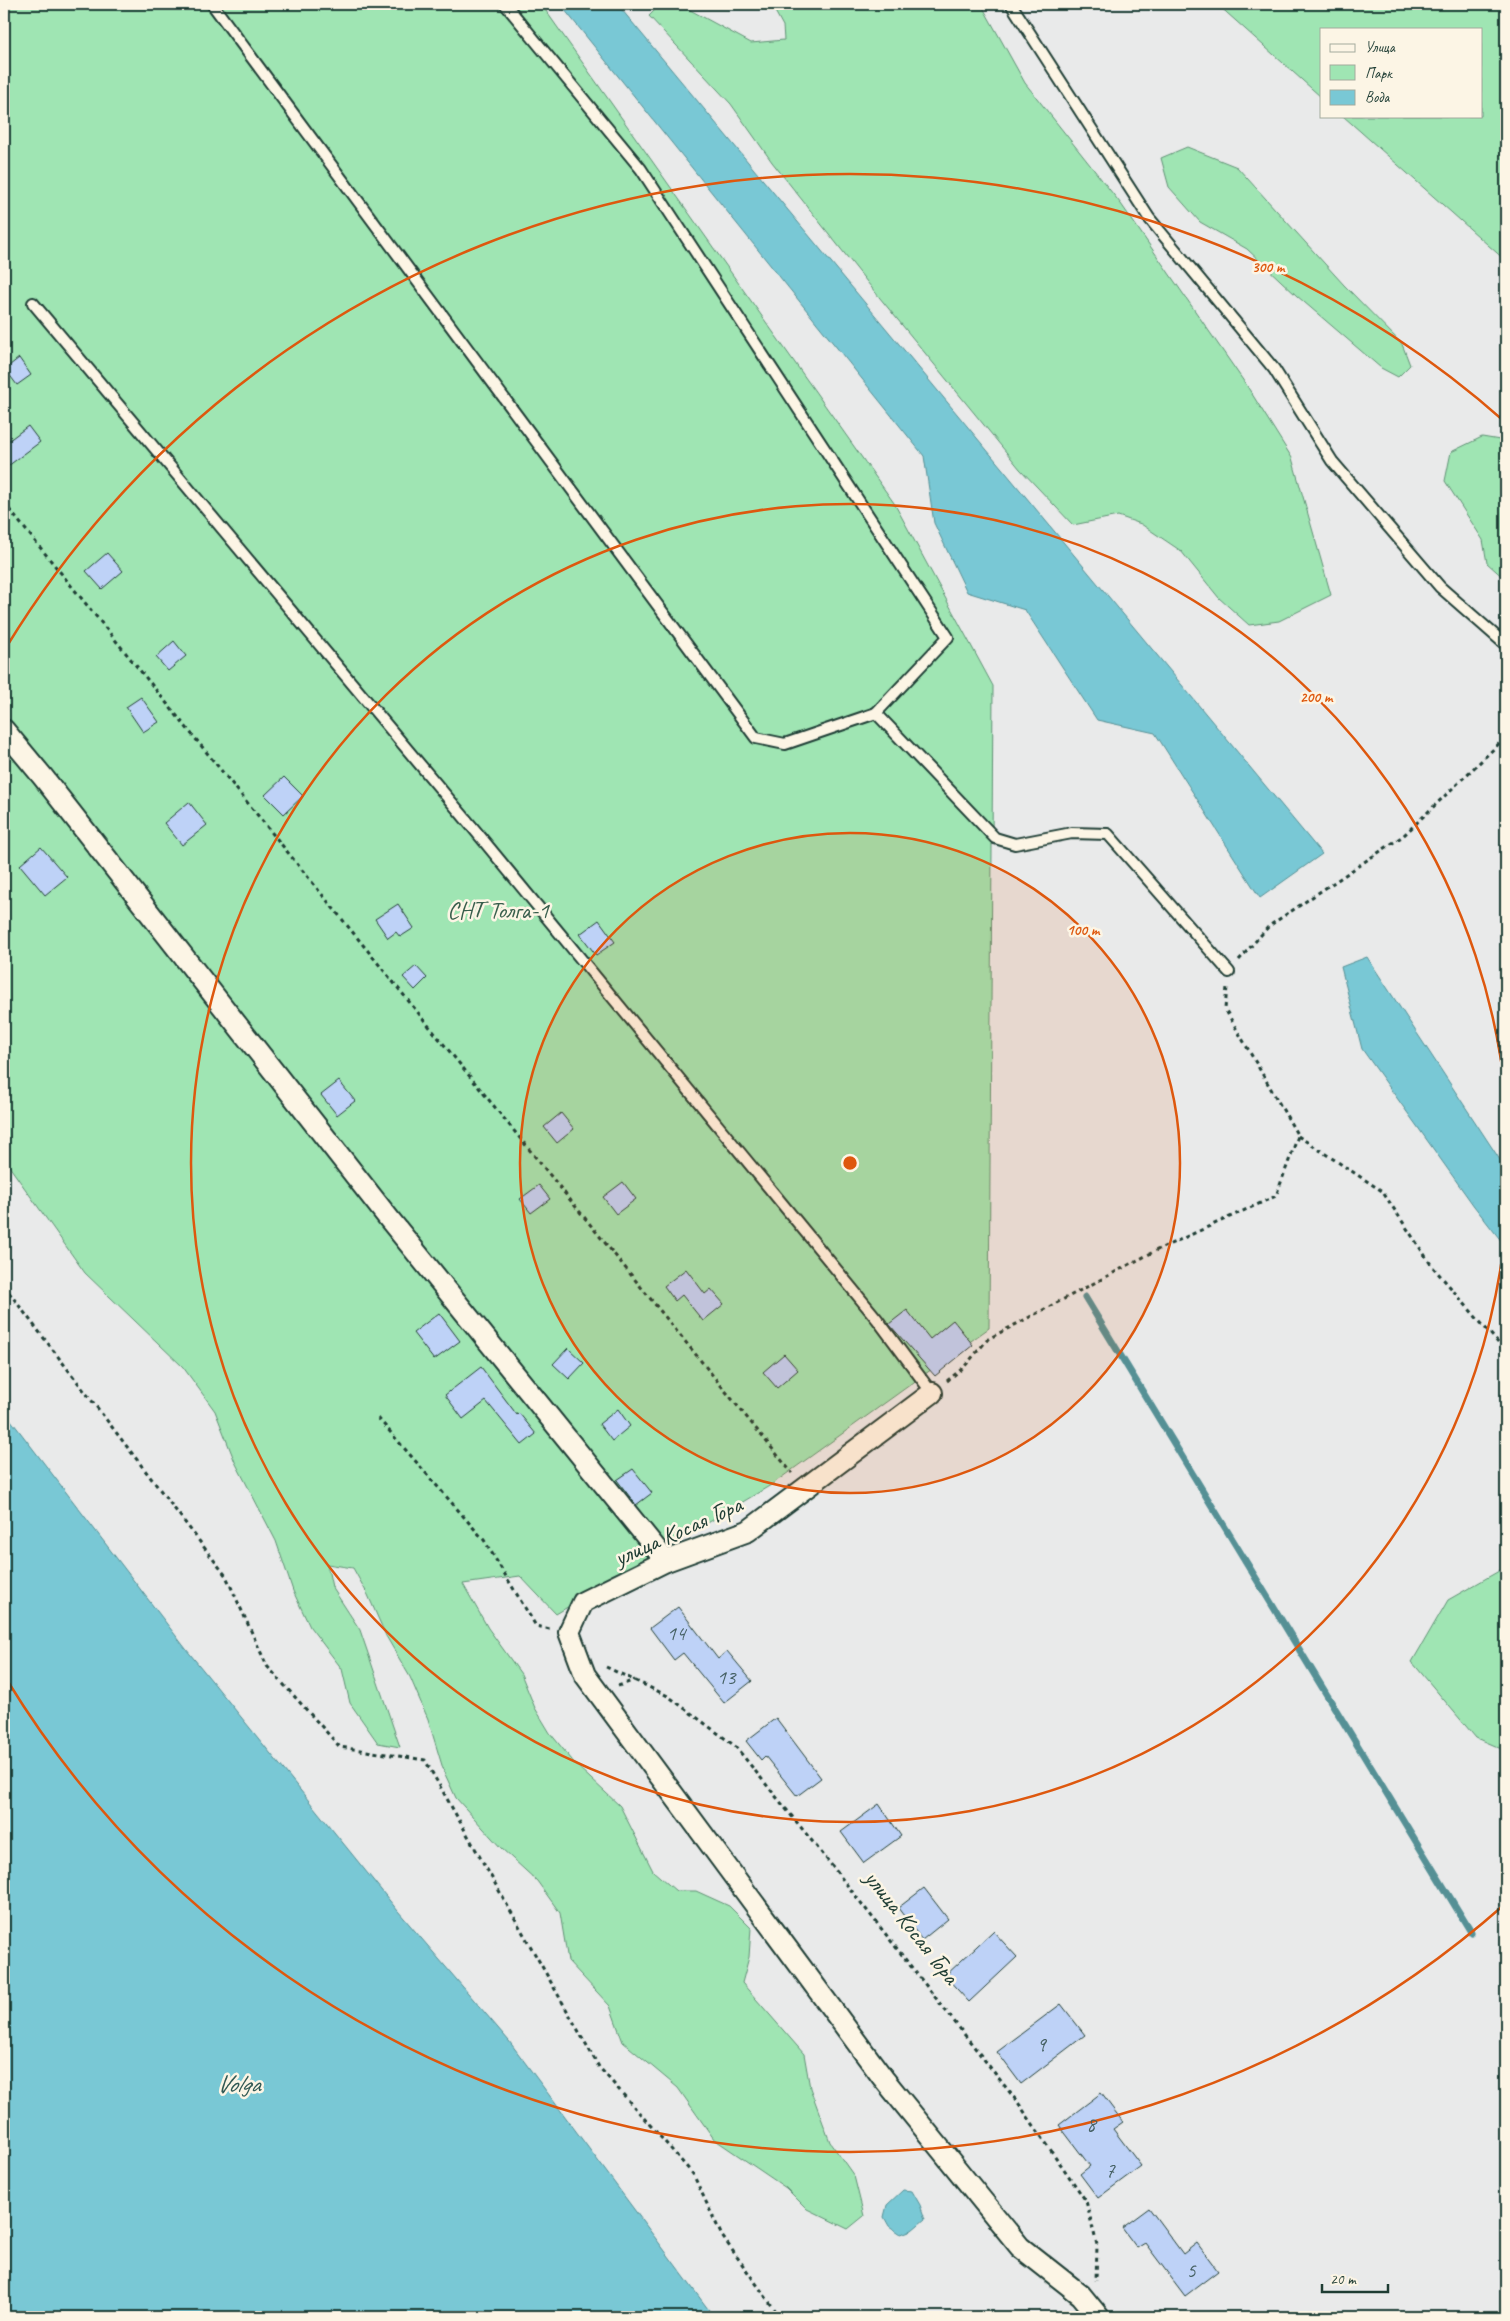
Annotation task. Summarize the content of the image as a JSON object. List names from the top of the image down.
{
  "streets": {
    "street": ["улица Косая Гора"]
  },
  "water": ["Volga"],
  "parks": ["СНТ Толга-1"],
  "house_numbers": [
    "14",
    "13",
    "9",
    "8",
    "7",
    "5"
  ],
  "legend": ["Улица", "Парк", "Вода"],
  "scale_bar": "20 m",
  "rings": ["300 m", "200 m", "100 m"]
}
